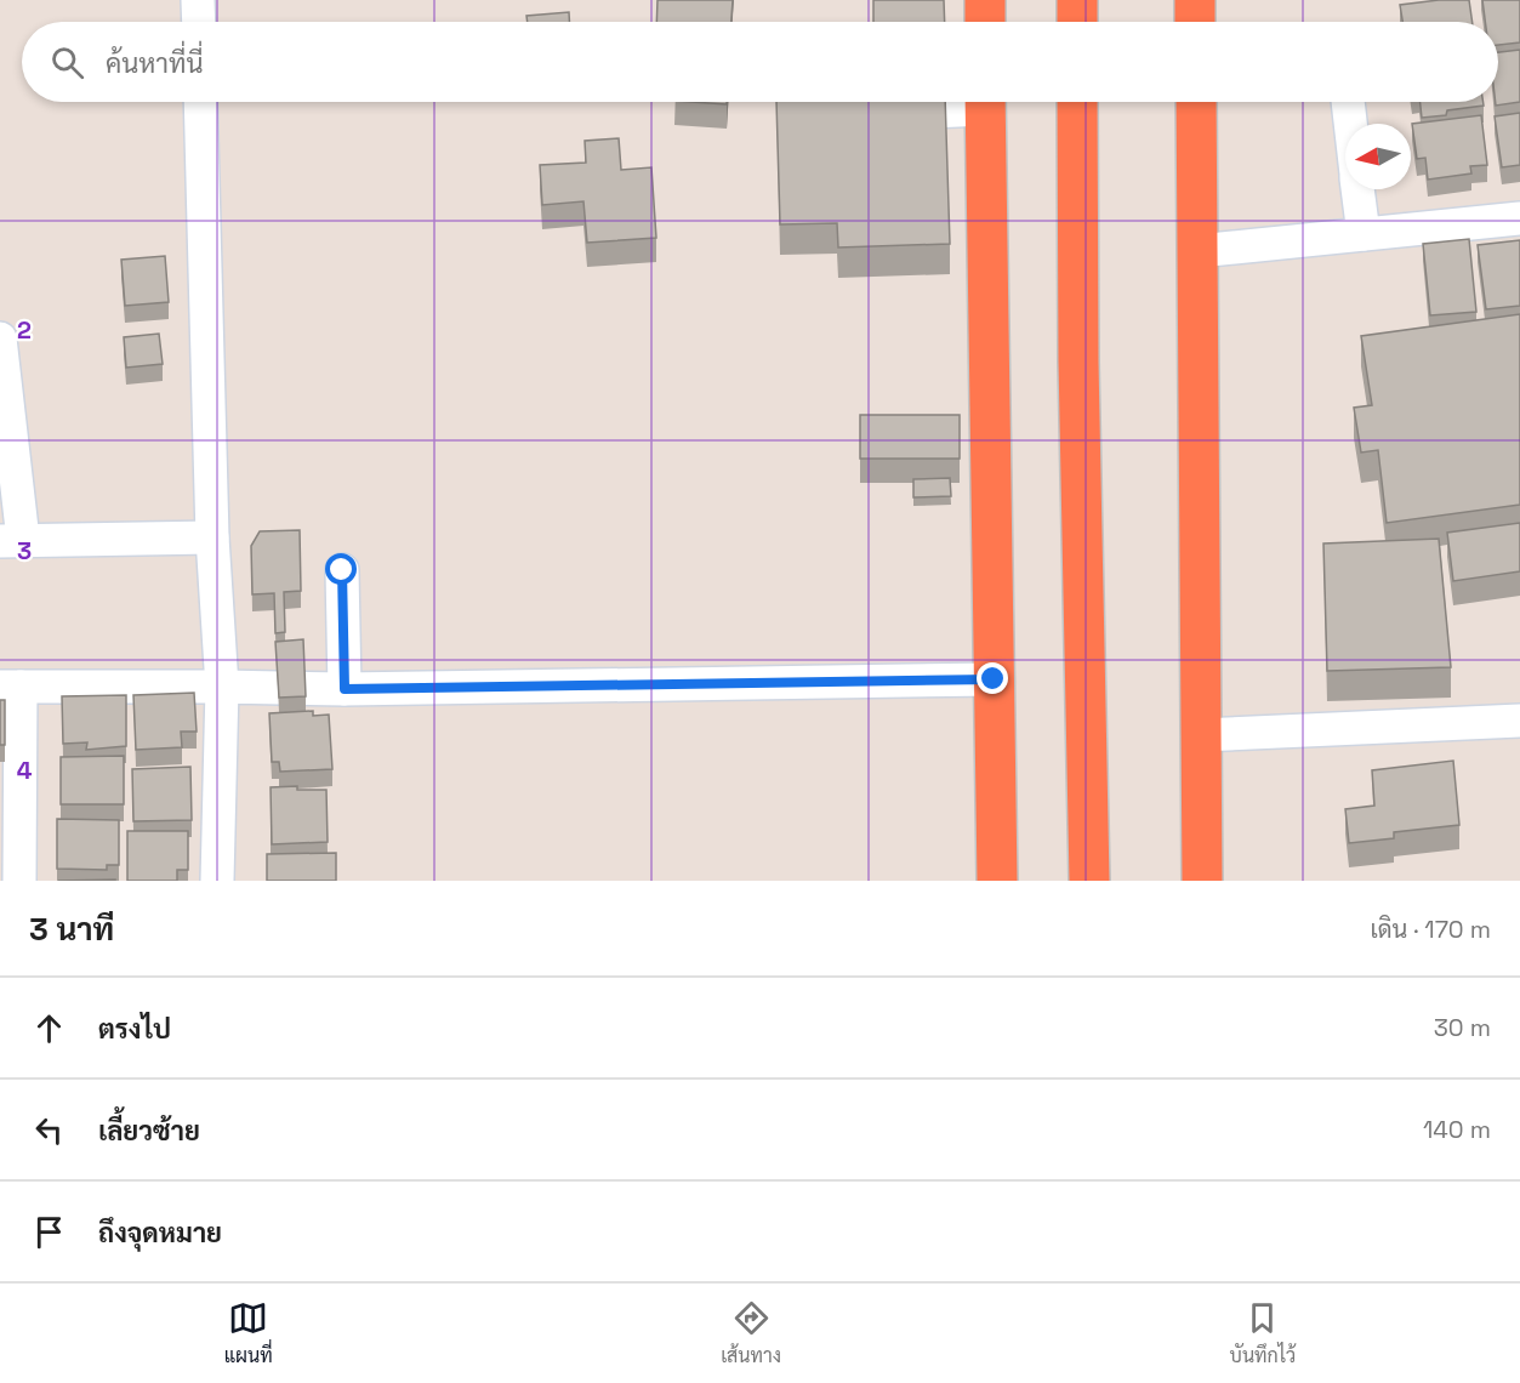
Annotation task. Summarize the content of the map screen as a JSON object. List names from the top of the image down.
{
  "north": "left",
  "page": {
    "search": "ค้นหาที่นี่",
    "heading": ["3 นาที", "เดิน · 170 m"],
    "list": [
      ["ตรงไป", "30 m"],
      ["เลี้ยวซ้าย", "140 m"],
      "ถึงจุดหมาย"
    ],
    "nav": ["แผนที่", "เส้นทาง", "บันทึกไว้"]
  },
  "grid": {
    "rows": ["2", "3", "4"]
  }
}
